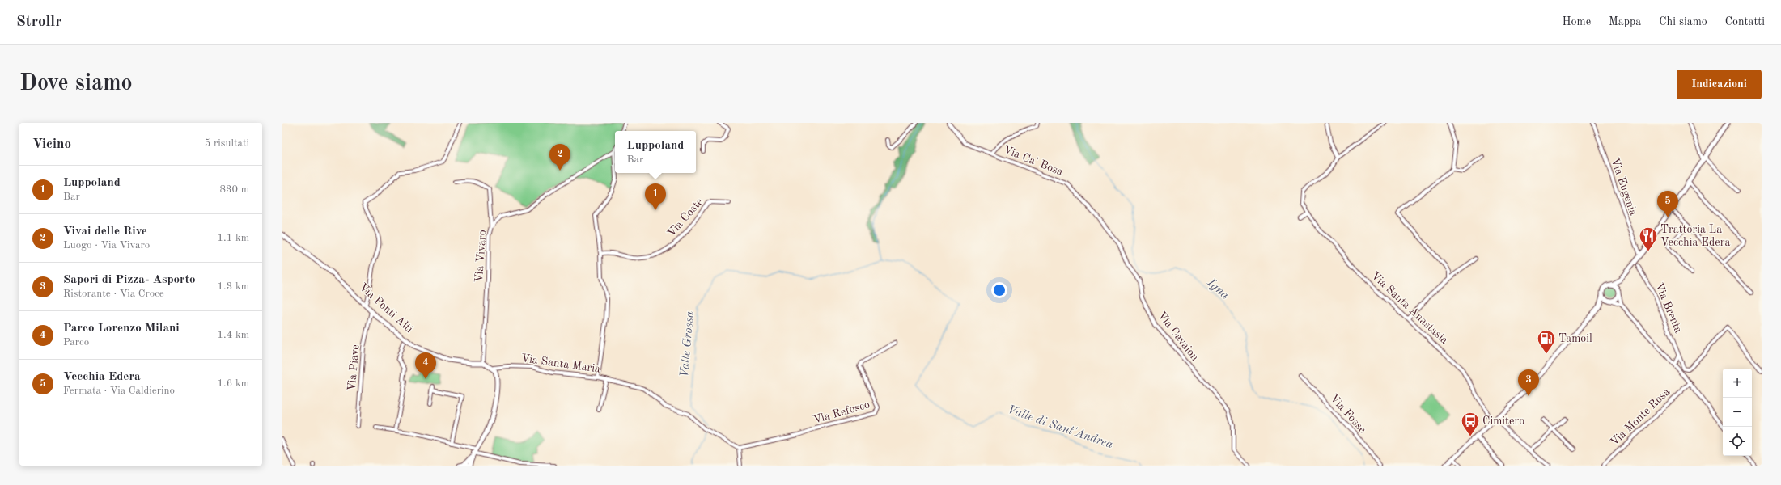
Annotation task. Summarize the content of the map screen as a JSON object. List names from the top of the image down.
{
  "streets": {
    "main road": ["Via Ponti Alti"],
    "street": [
      "Via Ca' Bosa",
      "Via Eugenia",
      "Via Coste",
      "Via Vivaro",
      "Via Santa Anastasia",
      "Via Brenta",
      "Via Cavaion",
      "Via Santa Maria",
      "Via Piave",
      "Via Refosco",
      "Via Fosse",
      "Via Monte Rosa"
    ]
  },
  "crossings": [
    ["Via Ca' Bosa", "Via Cavaion"],
    ["Via Vivaro", "Via Ponti Alti"],
    ["Via Ponti Alti", "Via Santa Maria"],
    ["Via Ponti Alti", "Via Piave"],
    ["Via Santa Maria", "Via Refosco"]
  ],
  "water": ["Igna", "Valle Grossa", "Valle di Sant'Andrea"],
  "places": {
    "restaurant": ["Trattoria La Vecchia Edera"],
    "fuel station": ["Tamoil"],
    "bus stop": ["Cimitero"]
  },
  "page": {
    "header": "Strollr",
    "nav": [
      "Home",
      "Mappa",
      "Chi siamo",
      "Contatti"
    ],
    "buttons": "Indicazioni",
    "title": "Dove siamo",
    "heading": ["Vicino", "5 risultati"],
    "popup": ["Luppoland", "Bar"],
    "pins": [
      "2",
      "1",
      "5",
      "4",
      "3"
    ],
    "list": [
      {
        "mark": "1",
        "name": "Luppoland",
        "note": "Bar",
        "value": "830 m"
      },
      {
        "mark": "2",
        "name": "Vivai delle Rive",
        "note": "Luogo · Via Vivaro",
        "value": "1.1 km"
      },
      {
        "mark": "3",
        "name": "Sapori di Pizza- Asporto",
        "note": "Ristorante · Via Croce",
        "value": "1.3 km"
      },
      {
        "mark": "4",
        "name": "Parco Lorenzo Milani",
        "note": "Parco",
        "value": "1.4 km"
      },
      {
        "mark": "5",
        "name": "Vecchia Edera",
        "note": "Fermata · Via Caldierino",
        "value": "1.6 km"
      }
    ],
    "map_buttons": ["+", "−"]
  }
}
